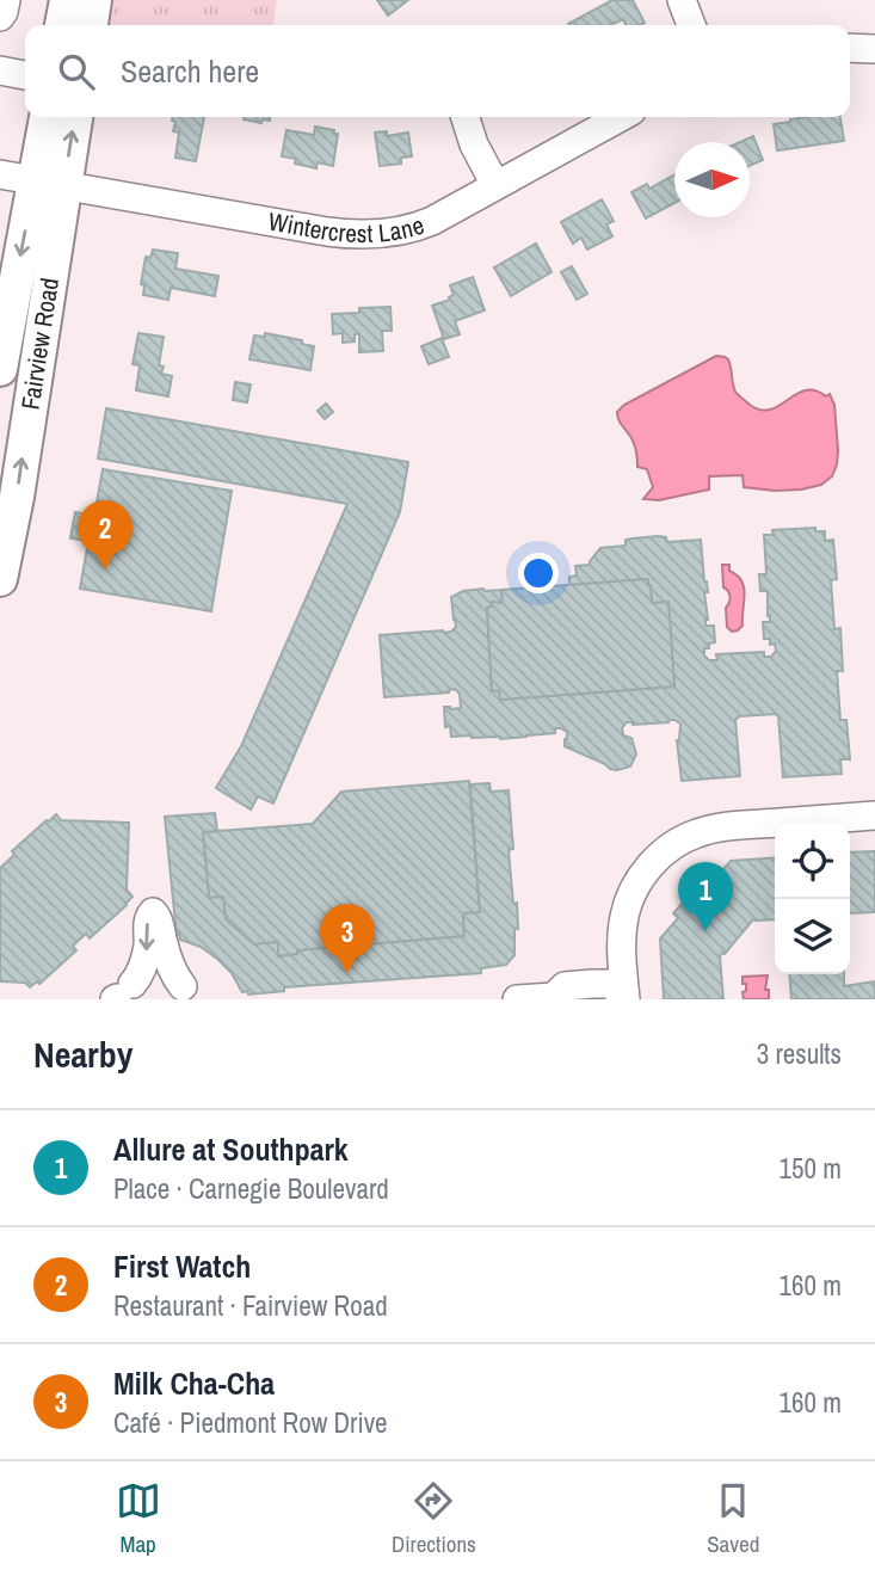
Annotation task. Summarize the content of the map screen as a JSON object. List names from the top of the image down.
{
  "streets": {
    "main road": ["Fairview Road"],
    "street": ["Wintercrest Lane"]
  },
  "crossings": [
    ["Wintercrest Lane", "Fairview Road"]
  ],
  "north": "right",
  "page": {
    "search": "Search here",
    "pins": ["2", "1", "3"],
    "heading": ["Nearby", "3 results"],
    "list": [
      {
        "mark": "1",
        "name": "Allure at Southpark",
        "note": "Place · Carnegie Boulevard",
        "value": "150 m"
      },
      {
        "mark": "2",
        "name": "First Watch",
        "note": "Restaurant · Fairview Road",
        "value": "160 m"
      },
      {
        "mark": "3",
        "name": "Milk Cha-Cha",
        "note": "Café · Piedmont Row Drive",
        "value": "160 m"
      }
    ],
    "nav": ["Map", "Directions", "Saved"]
  }
}
